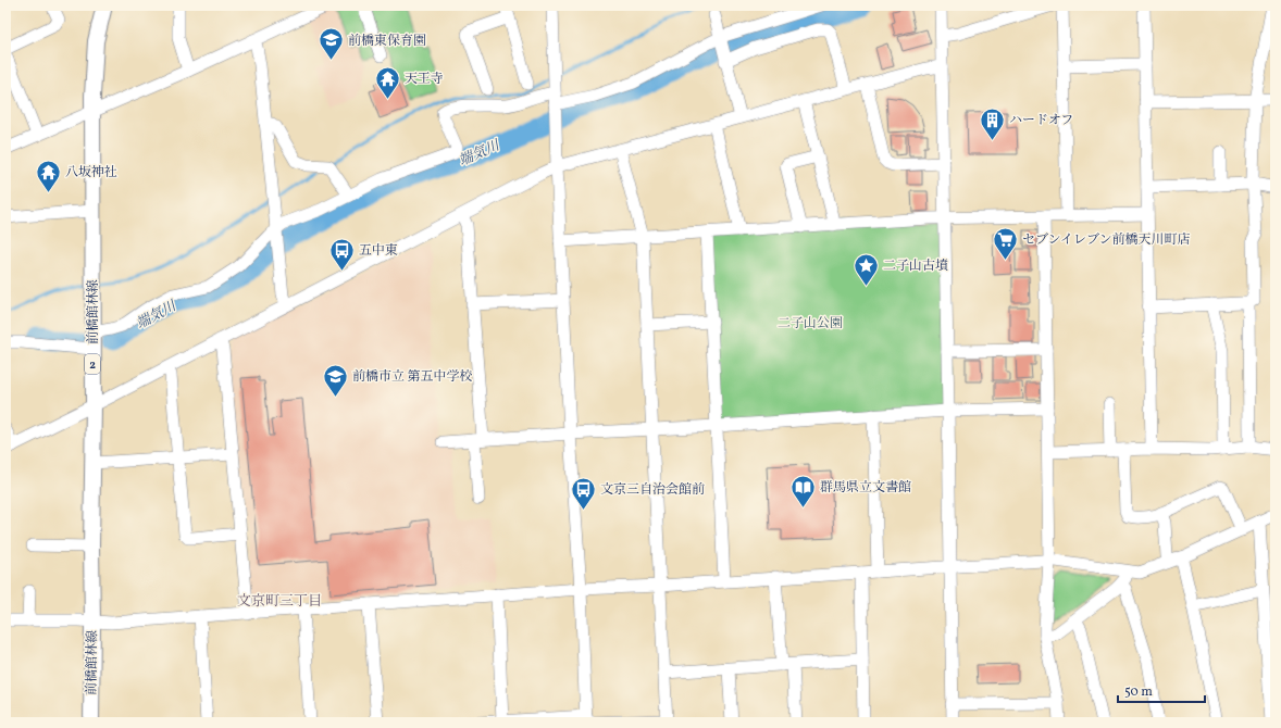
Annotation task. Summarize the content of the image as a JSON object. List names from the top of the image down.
{
  "streets": {
    "main road": ["前橋館林線", "2"]
  },
  "districts": ["文京町三丁目"],
  "water": ["端気川"],
  "parks": ["二子山公園"],
  "places": {
    "school or university": ["前橋東保育園", "前橋市立 第五中学校"],
    "temple": ["天王寺", "八坂神社"],
    "building": ["ハードオフ"],
    "supermarket": ["セブンイレブン前橋天川町店"],
    "bus stop": ["五中東", "文京三自治会館前"],
    "place": ["二子山古墳"],
    "library": ["群馬県立文書館"]
  },
  "scale_bar": "50 m"
}
